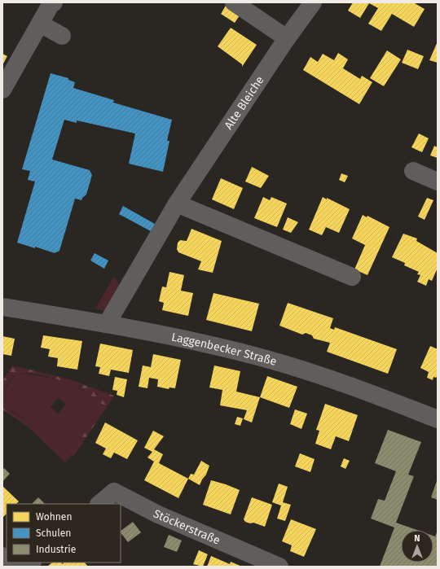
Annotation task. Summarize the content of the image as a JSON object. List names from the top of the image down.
{
  "streets": {
    "street": ["Alte Bleiche", "Laggenbecker Straße", "Stöckerstraße"]
  },
  "crossings": [
    ["Alte Bleiche", "Laggenbecker Straße"]
  ],
  "legend": ["Wohnen", "Schulen", "Industrie"],
  "north": "top"
}
